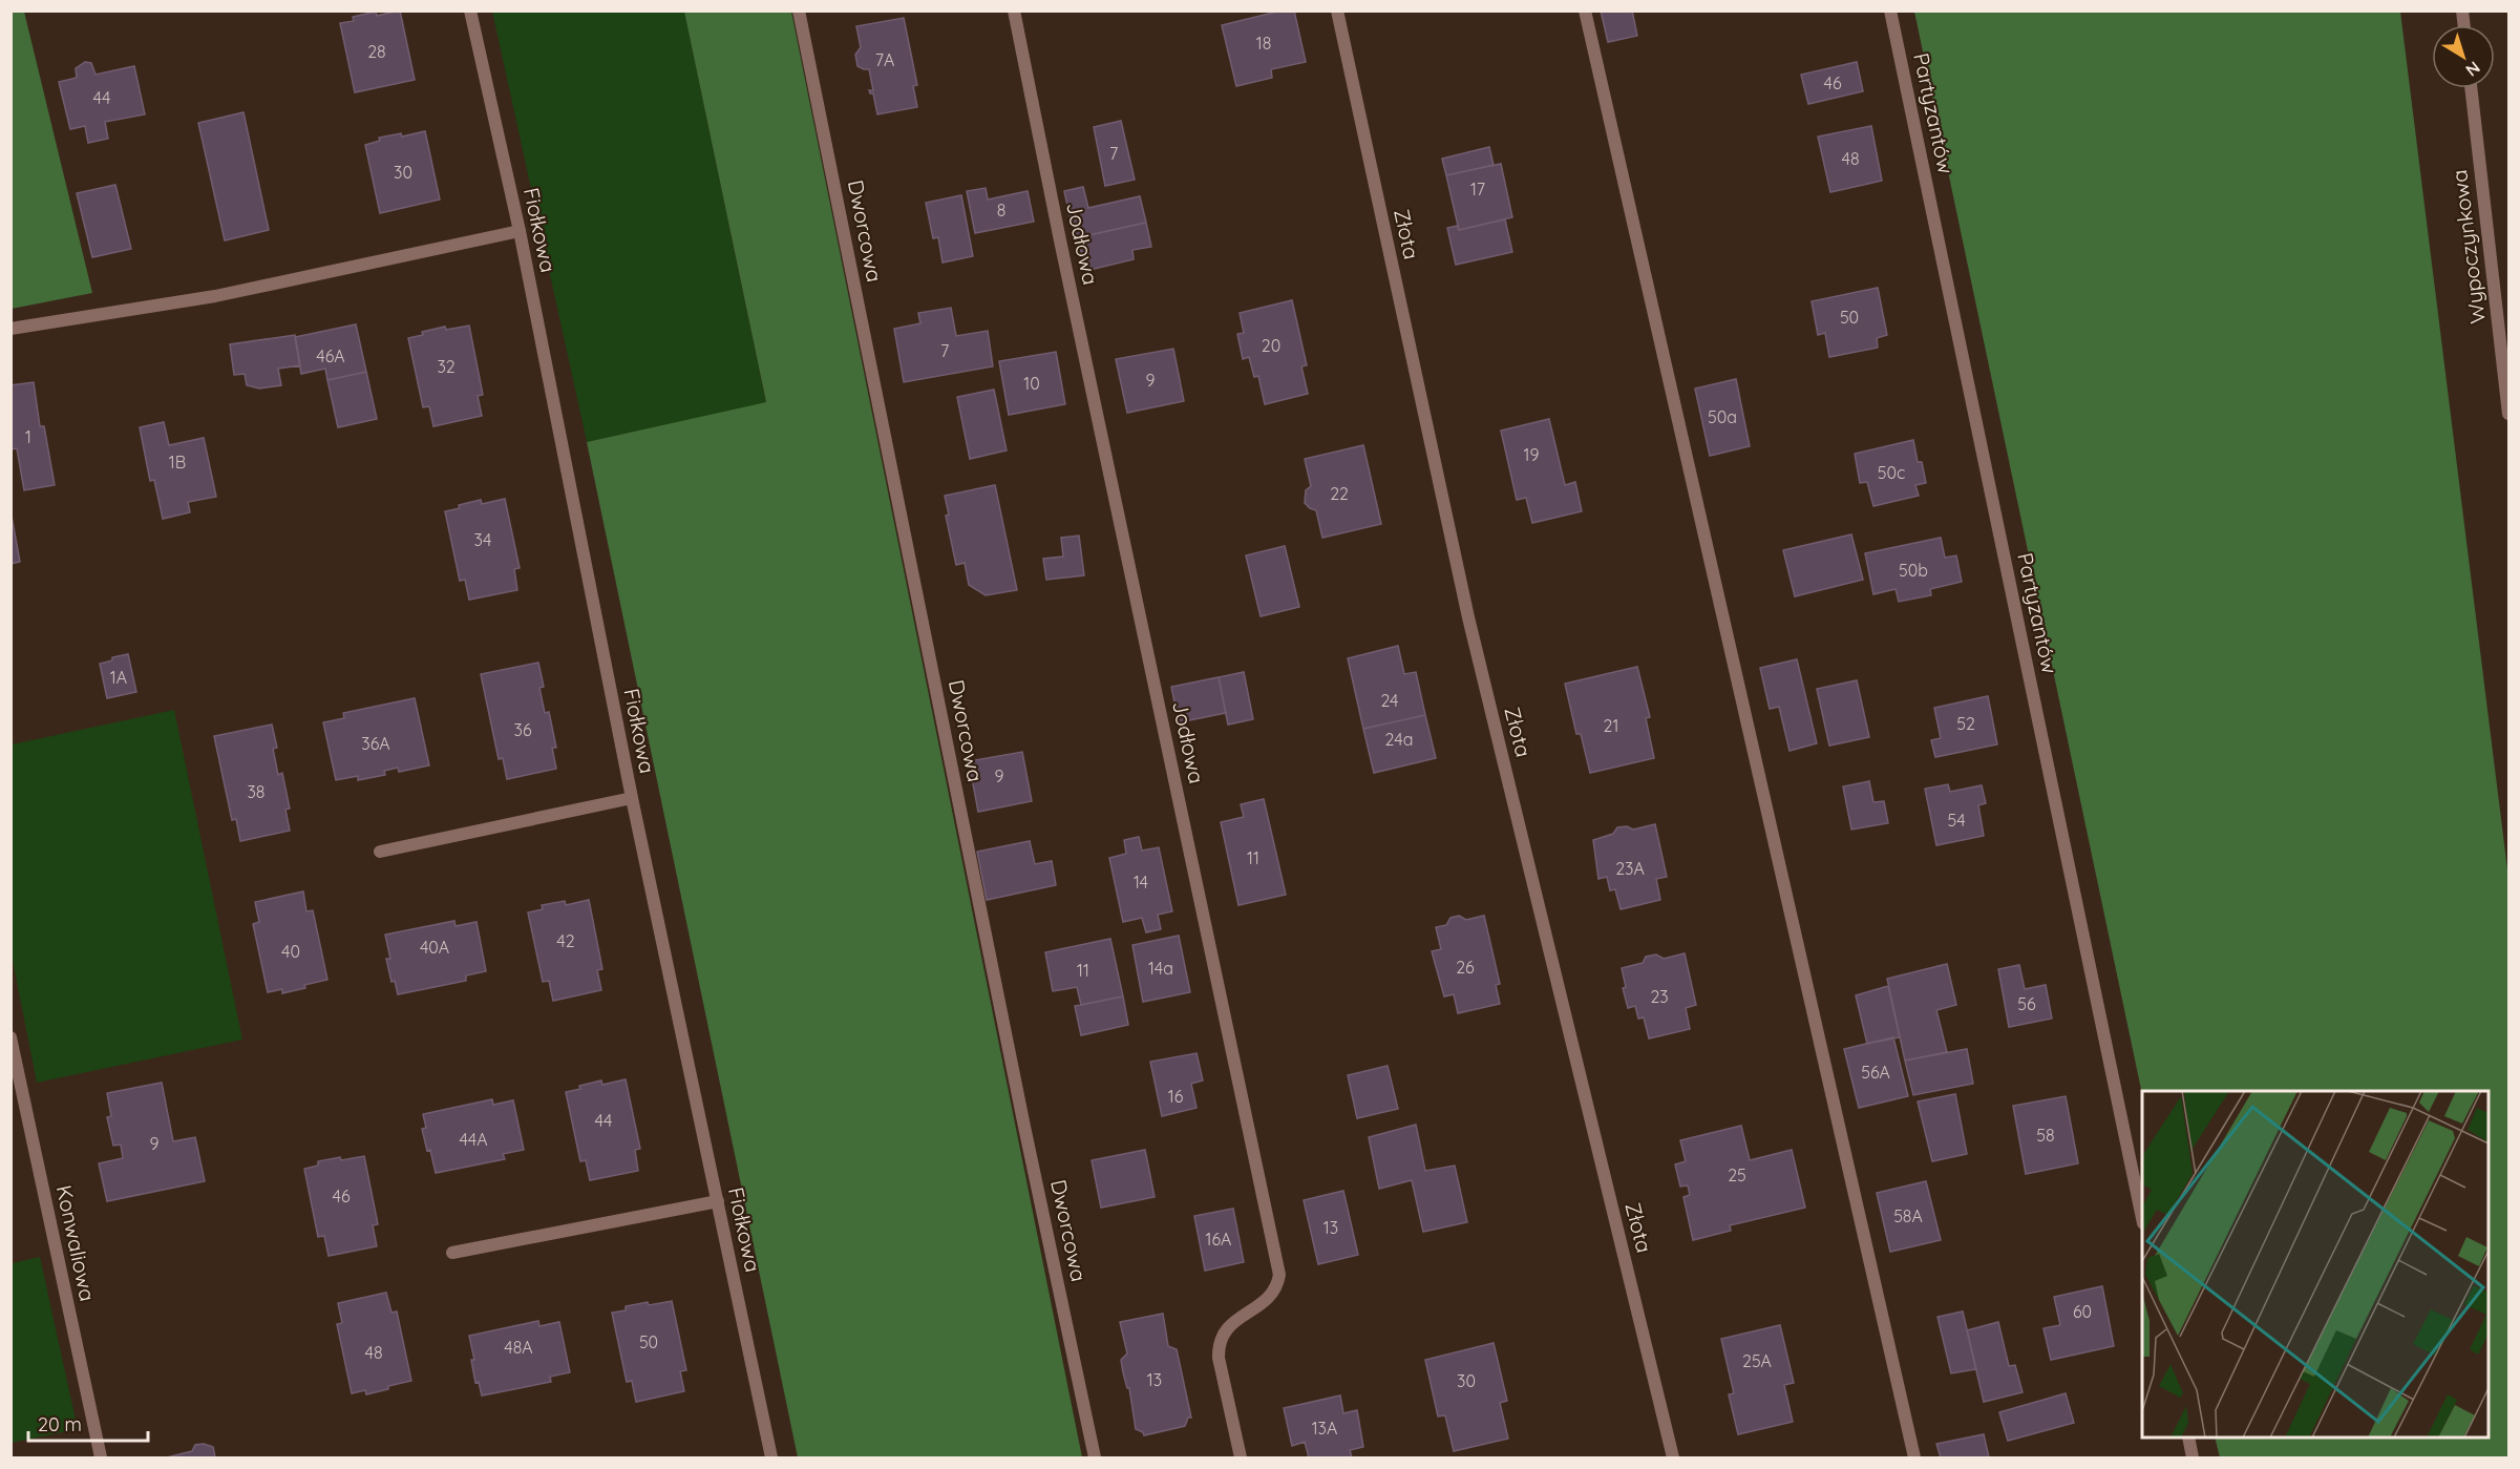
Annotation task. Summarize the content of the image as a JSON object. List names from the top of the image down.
{
  "streets": {
    "street": [
      "Partyzantów",
      "Fiołkowa",
      "Dworcowa",
      "Złota",
      "Jodłowa",
      "Wypoczynkowa",
      "Konwaliowa"
    ]
  },
  "house_numbers": [
    "18",
    "28",
    "7A",
    "46",
    "44",
    "7",
    "48",
    "30",
    "17",
    "8",
    "50",
    "20",
    "7",
    "46A",
    "32",
    "9",
    "10",
    "50a",
    "1",
    "19",
    "1B",
    "50c",
    "22",
    "34",
    "50b",
    "1A",
    "24",
    "52",
    "21",
    "36",
    "24a",
    "36A",
    "9",
    "38",
    "54",
    "11",
    "23A",
    "14",
    "42",
    "40A",
    "40",
    "26",
    "14a",
    "11",
    "23",
    "56",
    "56A",
    "16",
    "44",
    "58",
    "44A",
    "9",
    "25",
    "46",
    "58A",
    "13",
    "16A",
    "60",
    "50",
    "48A",
    "48",
    "25A",
    "13",
    "30",
    "13A"
  ],
  "scale_bar": "20 m",
  "north": "bottom right"
}
